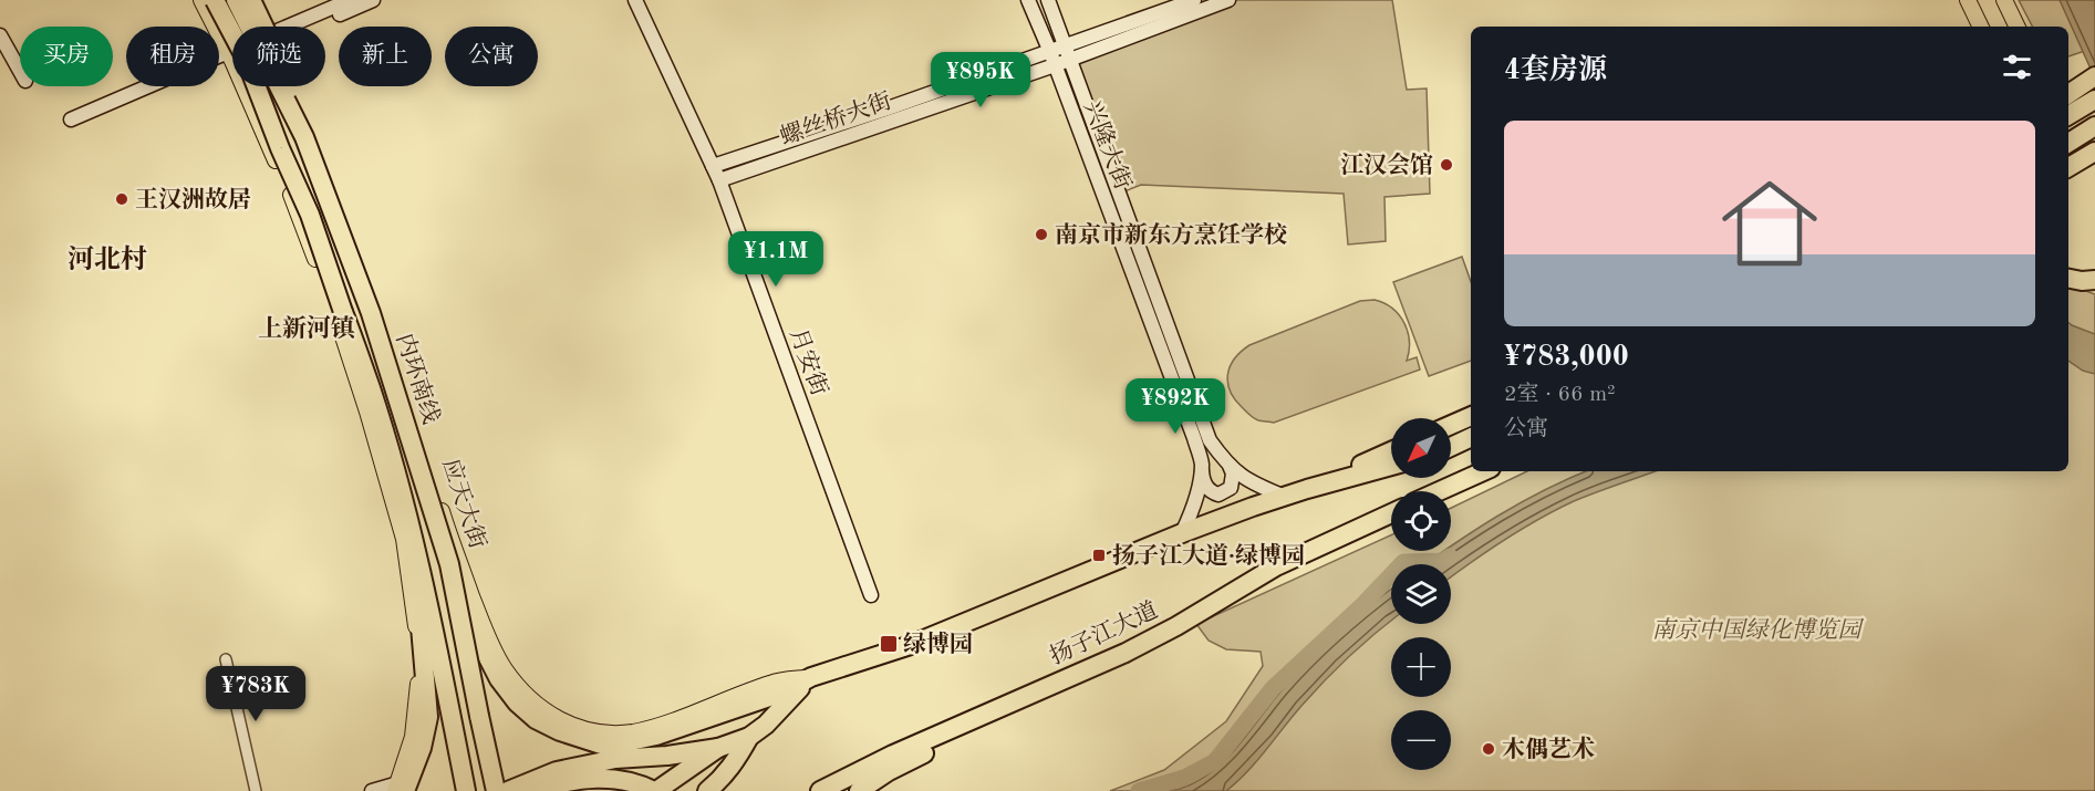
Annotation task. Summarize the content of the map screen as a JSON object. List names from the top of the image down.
{
  "streets": {
    "highway": ["内环南线", "扬子江大道"],
    "main road": ["应天大街"],
    "street": ["螺丝桥大街", "兴隆大街", "月安街"]
  },
  "crossings": [
    ["螺丝桥大街", "兴隆大街"],
    ["螺丝桥大街", "月安街"]
  ],
  "districts": ["河北村", "上新河镇"],
  "parks": ["南京中国绿化博览园"],
  "places": {
    "other": [
      "江汉会馆",
      "王汉洲故居",
      "南京市新东方烹饪学校",
      "木偶艺术"
    ],
    "transit": ["扬子江大道·绿博园", "绿博园"]
  },
  "north": "bottom left",
  "page": {
    "chip": [
      "买房",
      "租房",
      "筛选",
      "新上",
      "公寓"
    ],
    "heading": "4套房源",
    "price": [
      "¥895K",
      "¥1.1M",
      "¥892K",
      "¥783K"
    ],
    "list": [
      {
        "name": "¥783,000",
        "note": "2室 · 66 m² · 公寓"
      }
    ],
    "map_buttons": ["+", "−"]
  }
}
